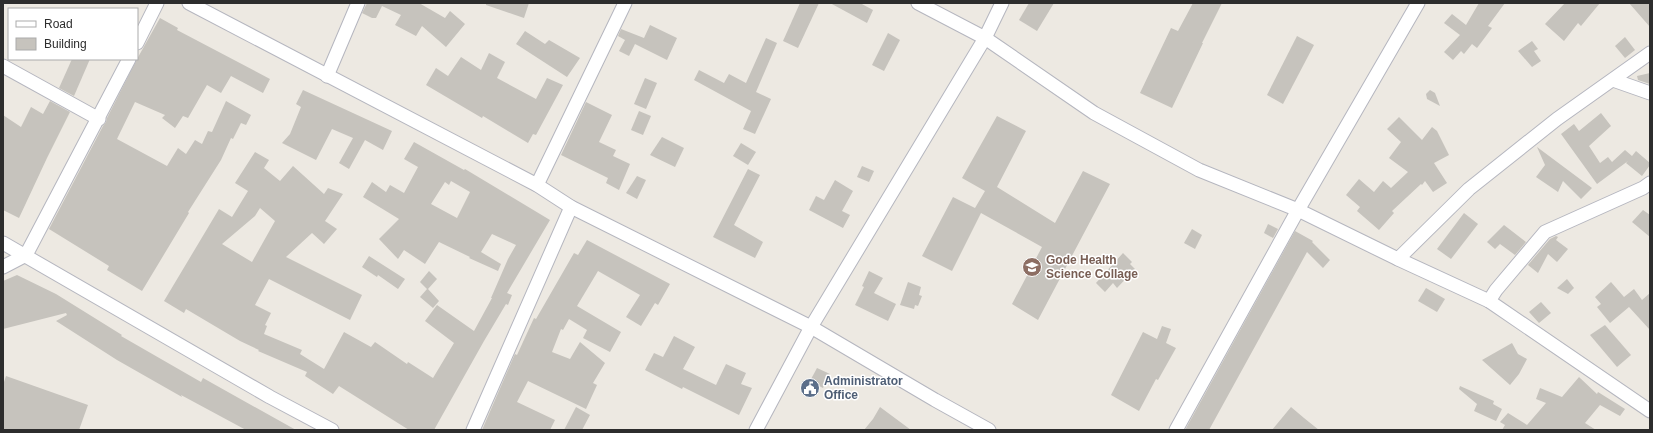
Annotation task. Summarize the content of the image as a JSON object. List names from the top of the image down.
{
  "places": {
    "school or university": ["Gode Health Science Collage"],
    "public building": ["Administrator Office"]
  },
  "legend": ["Road", "Building"]
}
